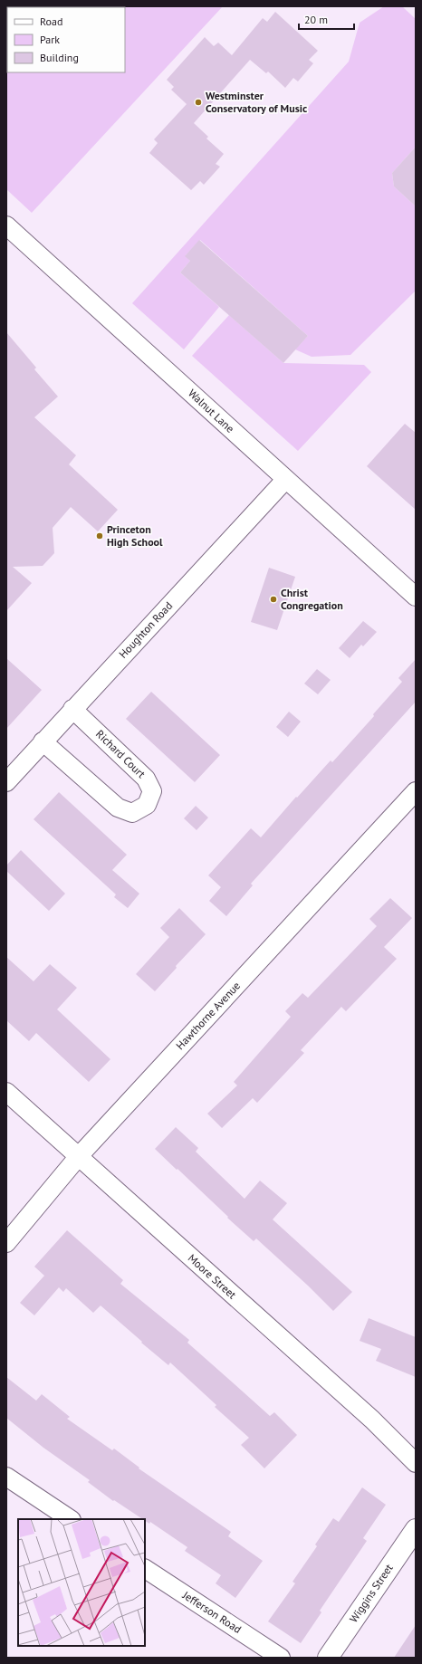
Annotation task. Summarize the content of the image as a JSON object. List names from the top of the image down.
{
  "streets": {
    "street": [
      "Walnut Lane",
      "Houghton Road",
      "Richard Court",
      "Hawthorne Avenue",
      "Moore Street",
      "Wiggins Street",
      "Jefferson Road"
    ]
  },
  "crossings": [
    ["Walnut Lane", "Houghton Road"],
    ["Houghton Road", "Richard Court"],
    ["Hawthorne Avenue", "Moore Street"]
  ],
  "places": ["Westminster Conservatory of Music", "Princeton High School", "Christ Congregation"],
  "legend": ["Road", "Park", "Building"],
  "scale_bar": "20 m"
}
